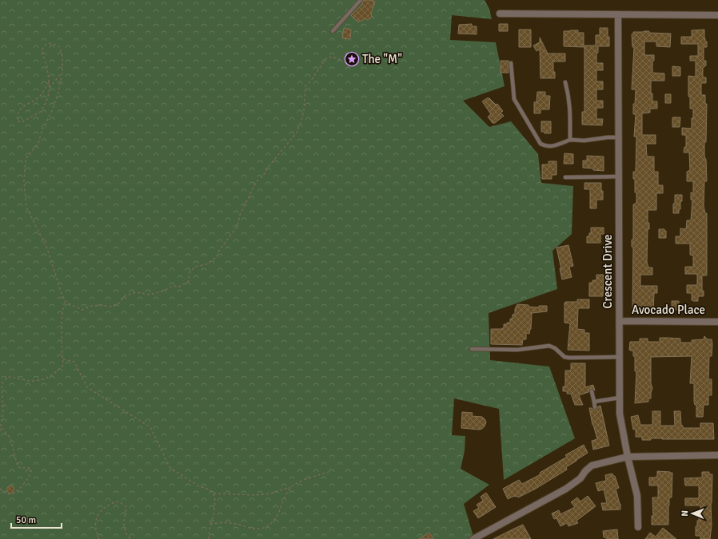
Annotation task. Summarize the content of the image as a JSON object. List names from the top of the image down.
{
  "streets": {
    "street": ["Crescent Drive", "Avocado Place"]
  },
  "crossings": [
    ["Crescent Drive", "Avocado Place"]
  ],
  "places": {
    "place": ["The \"M\""]
  },
  "scale_bar": "50 m",
  "north": "left"
}
